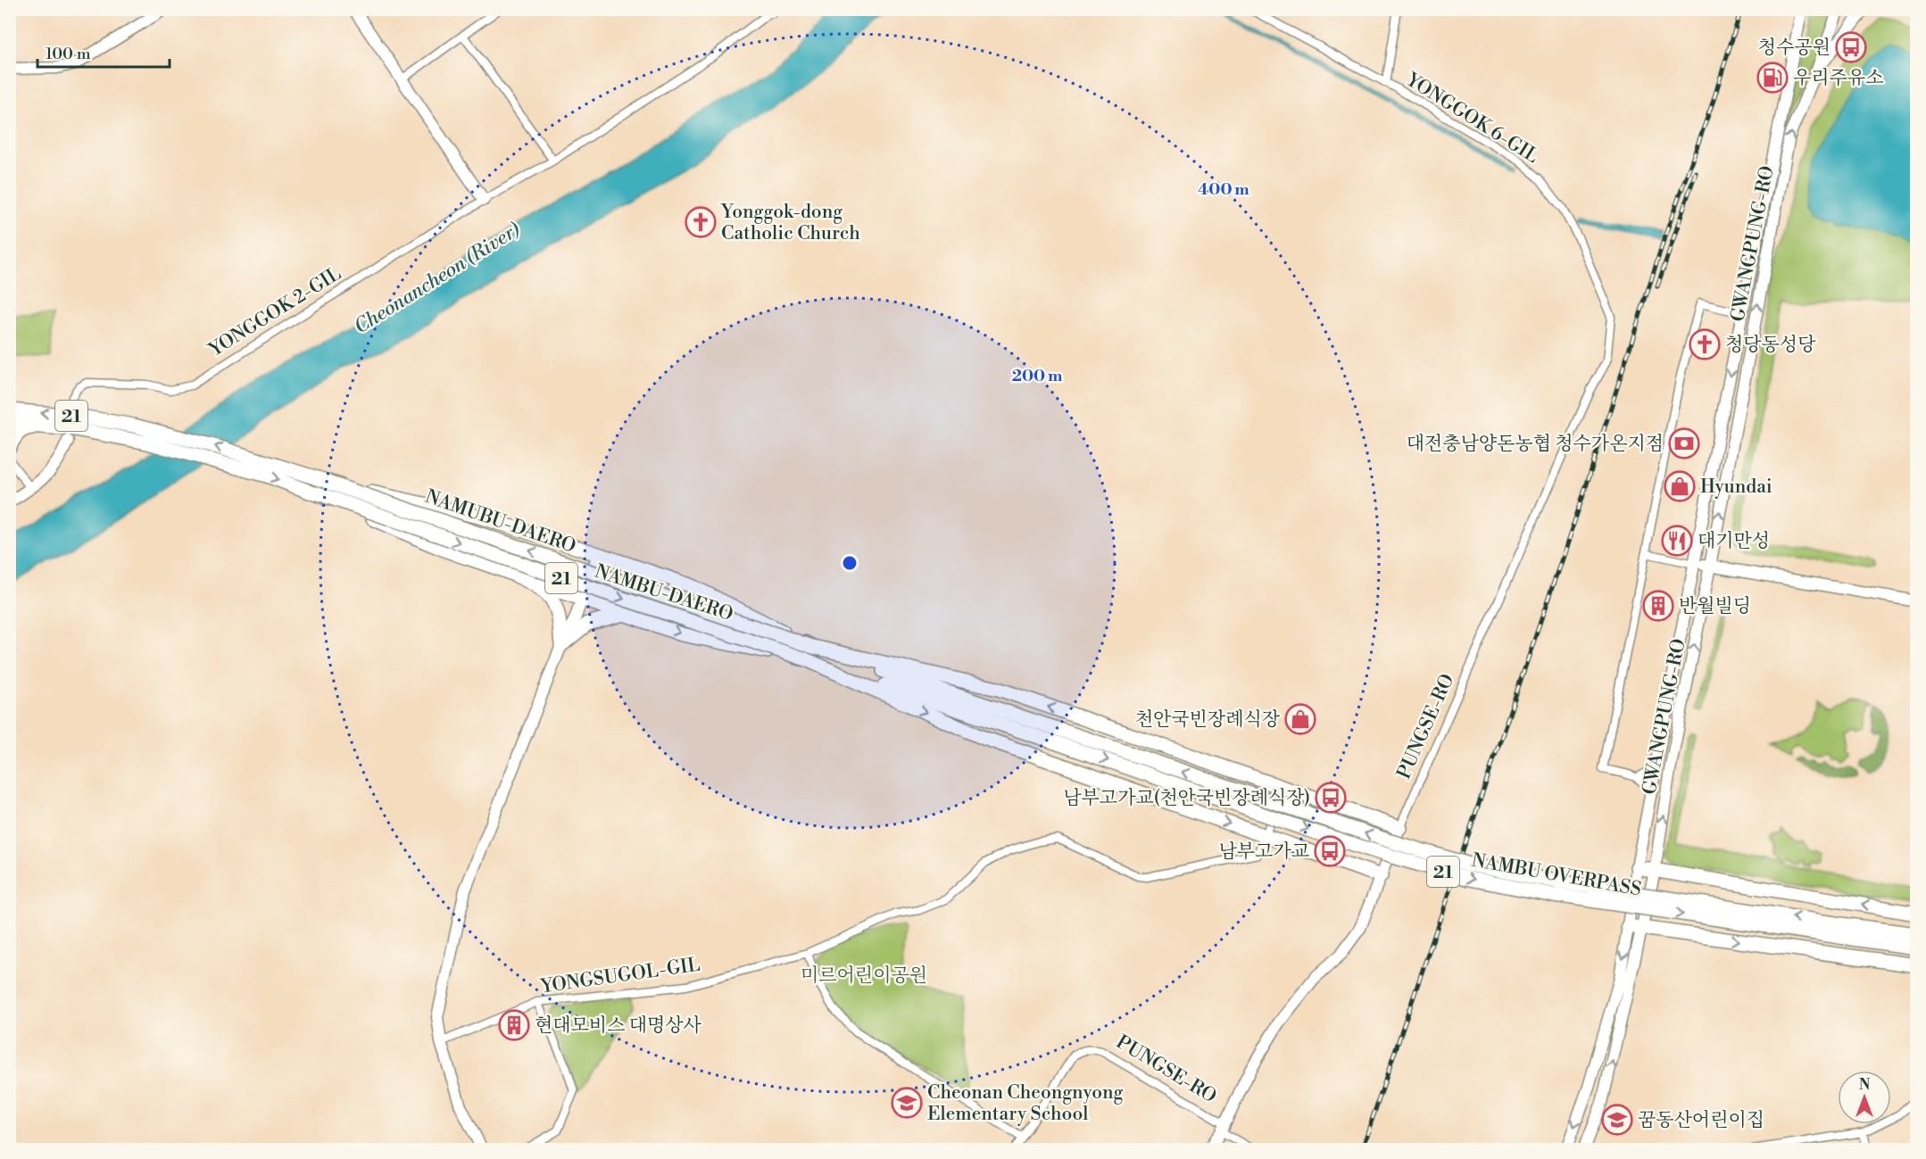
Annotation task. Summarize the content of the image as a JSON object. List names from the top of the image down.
{
  "streets": {
    "highway": [
      "21",
      "NAMUBU-DAERO",
      "NAMBU-DAERO",
      "NAMBU OVERPASS"
    ],
    "street": [
      "YONGGOK 6-GIL",
      "GWANGPUNG-RO",
      "YONGGOK 2-GIL",
      "PUNGSE-RO",
      "YONGSUGOL-GIL"
    ]
  },
  "crossings": [
    ["YONGGOK 6-GIL", "PUNGSE-RO"],
    ["21", "NAMUBU-DAERO"],
    ["21", "NAMBU-DAERO"],
    ["21", "NAMBU OVERPASS"],
    ["NAMBU-DAERO", "NAMBU OVERPASS"]
  ],
  "water": ["Cheonancheon (River)"],
  "parks": ["미르어린이공원"],
  "places": {
    "bus stop": ["청수공원", "남부고가교(천안국빈장례식장)", "남부고가교"],
    "fuel station": ["우리주유소"],
    "church": ["Yonggok-dong Catholic Church", "청당동성당"],
    "bank": ["대전충남양돈농협 청수가온지점"],
    "shop": ["Hyundai", "천안국빈장례식장"],
    "restaurant": ["대기만성"],
    "building": ["반월빌딩", "현대모비스 대명상사"],
    "school or university": ["Cheonan Cheongnyong Elementary School", "꿈동산어린이집"]
  },
  "scale_bar": "100 m",
  "north": "top",
  "rings": ["400 m", "200 m"]
}
